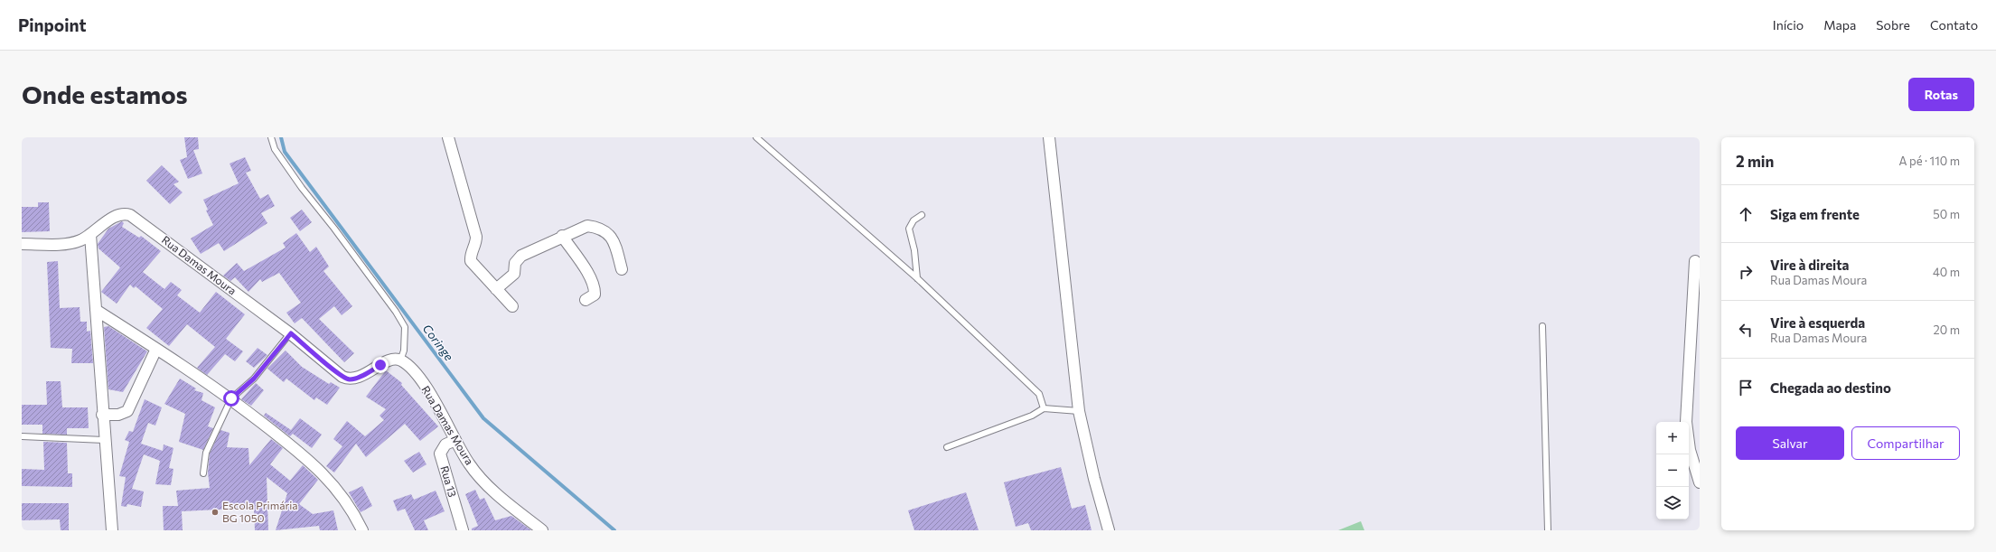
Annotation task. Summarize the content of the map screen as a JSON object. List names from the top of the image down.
{
  "streets": {
    "street": ["Rua Damas Moura", "Rua 13"]
  },
  "crossings": [
    ["Rua Damas Moura", "Rua 13"]
  ],
  "water": ["Coringe"],
  "places": ["Escola Primária BG 1050"],
  "page": {
    "header": "Pinpoint",
    "nav": [
      "Início",
      "Mapa",
      "Sobre",
      "Contato"
    ],
    "buttons": [
      "Rotas",
      ["Salvar", "Compartilhar"]
    ],
    "title": "Onde estamos",
    "heading": ["2 min", "A pé · 110 m"],
    "list": [
      ["Siga em frente", "50 m"],
      ["Vire à direita", "Rua Damas Moura", "40 m"],
      ["Vire à esquerda", "Rua Damas Moura", "20 m"],
      "Chegada ao destino"
    ],
    "map_buttons": ["+", "−"]
  }
}
